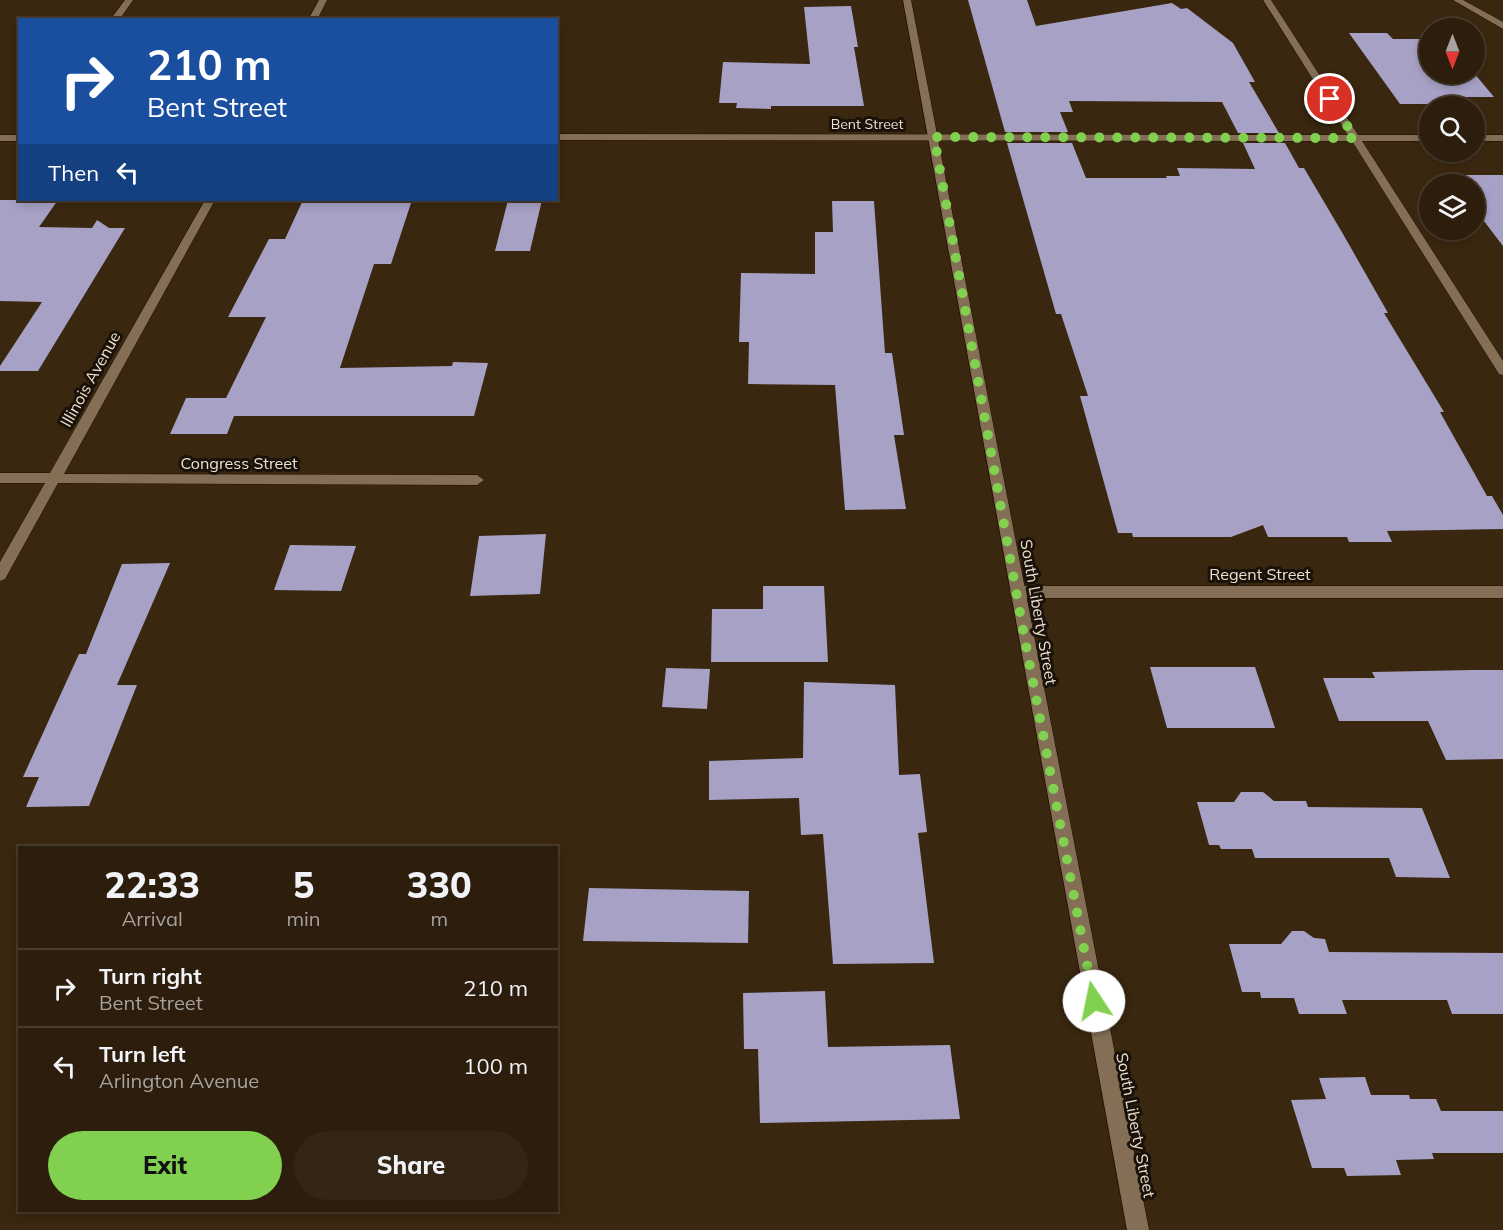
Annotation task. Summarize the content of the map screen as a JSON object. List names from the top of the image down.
{
  "streets": {
    "street": [
      "Bent Street",
      "Illinois Avenue",
      "Congress Street",
      "Regent Street",
      "South Liberty Street"
    ]
  },
  "crossings": [
    ["Bent Street", "South Liberty Street"],
    ["Illinois Avenue", "Congress Street"],
    ["Regent Street", "South Liberty Street"]
  ],
  "north": "bottom",
  "page": {
    "turn": ["210 m", "Bent Street"],
    "then": "Then",
    "eta": [
      "22:33",
      "Arrival",
      "5",
      "min",
      "330",
      "m"
    ],
    "list": [
      {
        "name": "Turn right",
        "note": "Bent Street",
        "value": "210 m"
      },
      {
        "name": "Turn left",
        "note": "Arlington Avenue",
        "value": "100 m"
      }
    ],
    "buttons": ["Exit", "Share"]
  }
}
